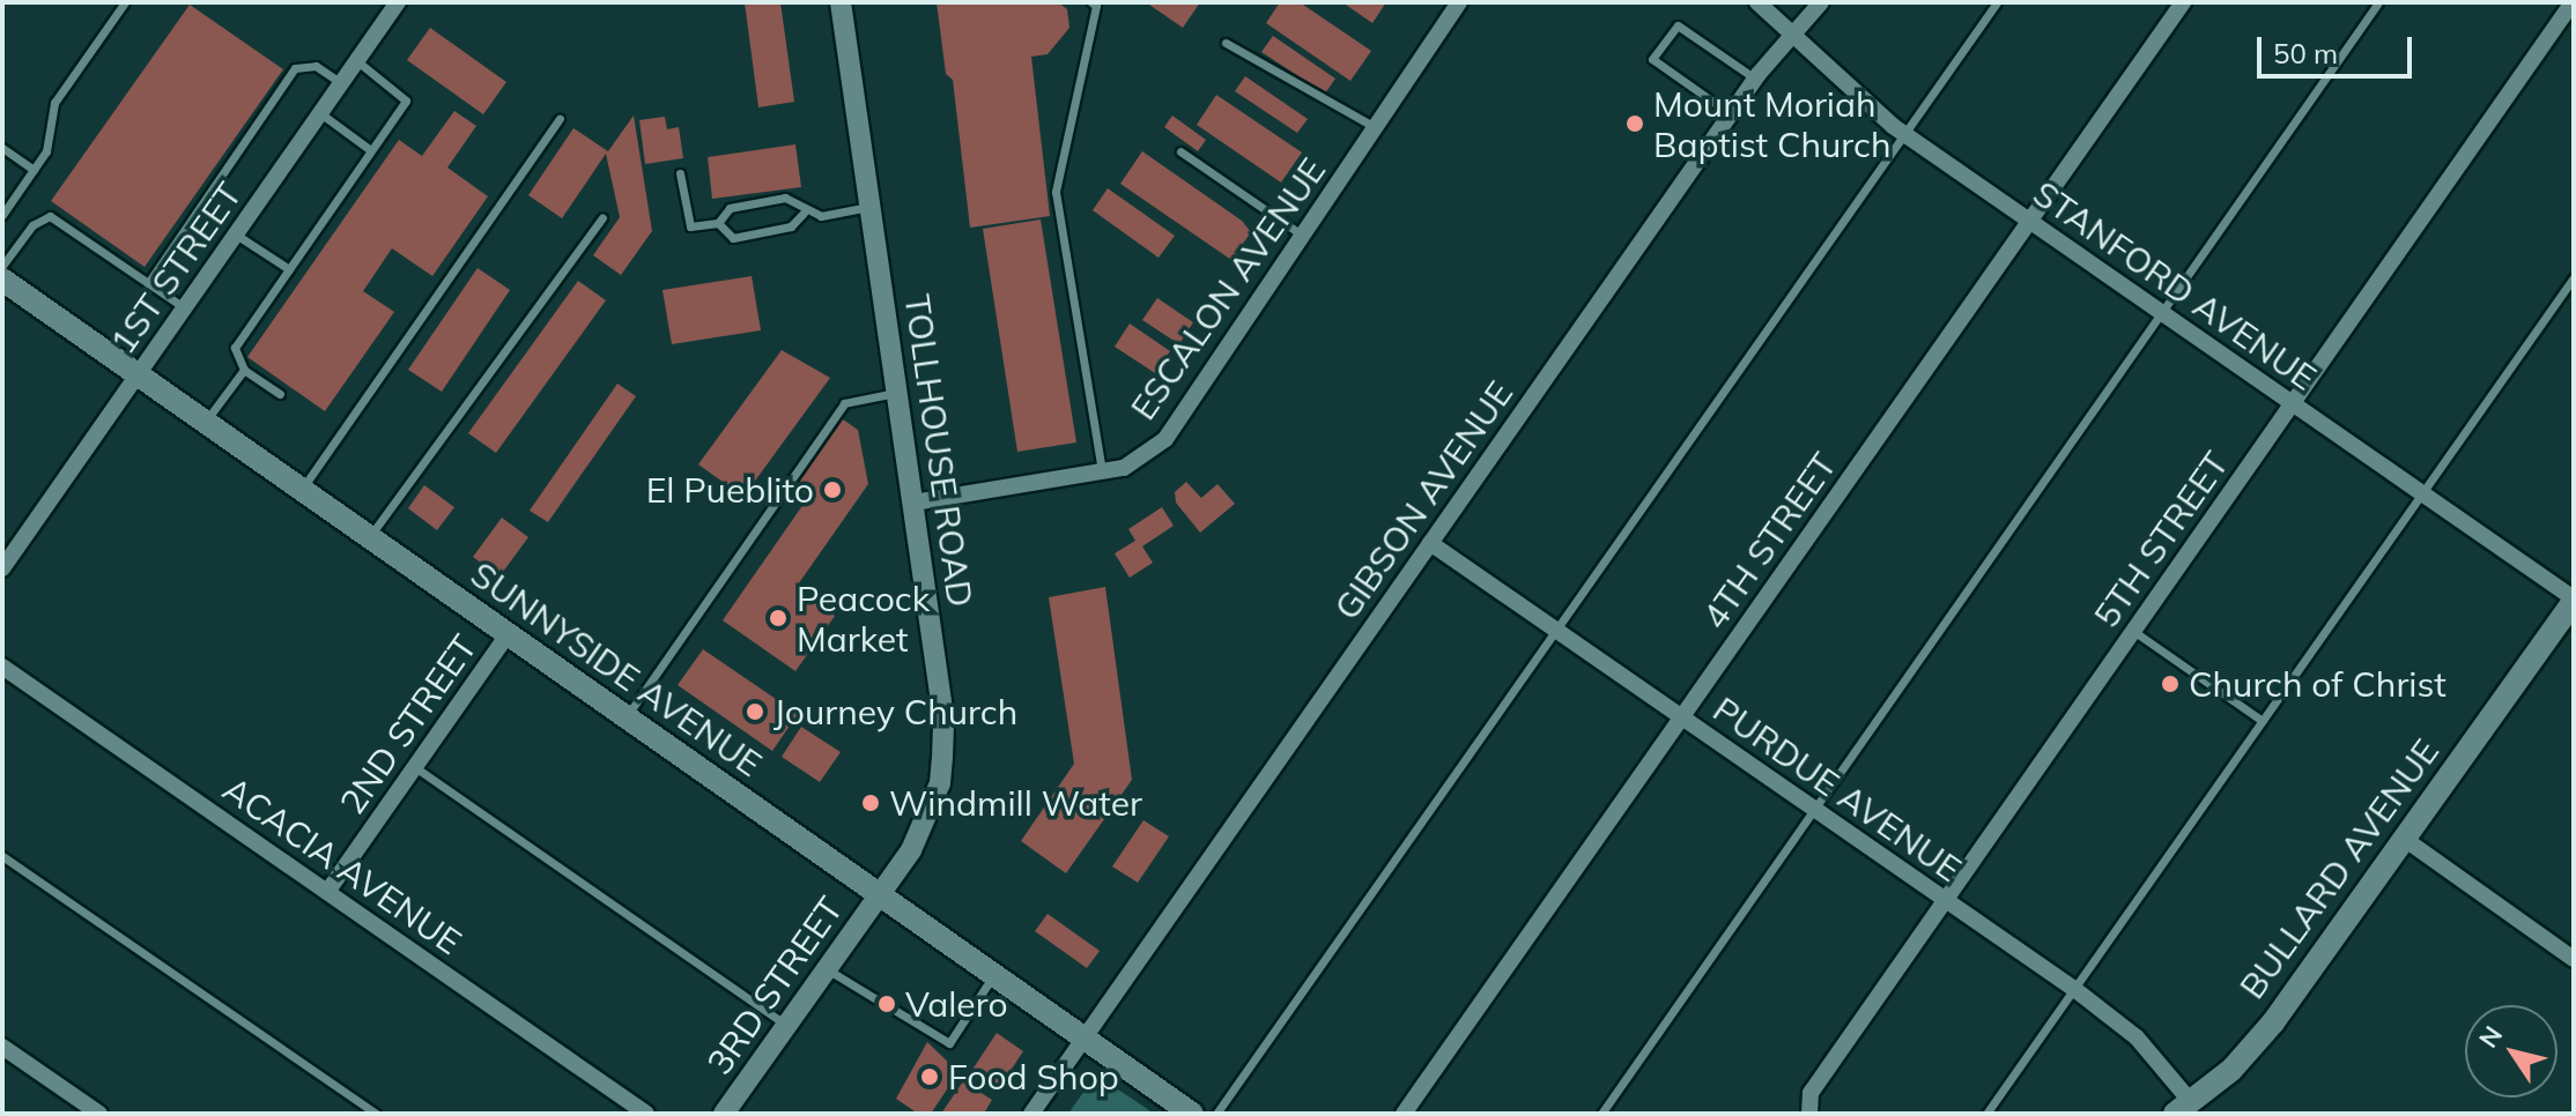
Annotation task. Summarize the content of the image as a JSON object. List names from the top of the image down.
{
  "streets": {
    "main road": ["SUNNYSIDE AVENUE", "BULLARD AVENUE"],
    "street": [
      "1ST STREET",
      "STANFORD AVENUE",
      "ESCALON AVENUE",
      "TOLLHOUSE ROAD",
      "GIBSON AVENUE",
      "5TH STREET",
      "4TH STREET",
      "2ND STREET",
      "PURDUE AVENUE",
      "ACACIA AVENUE",
      "3RD STREET"
    ]
  },
  "crossings": [
    ["1ST STREET", "SUNNYSIDE AVENUE"],
    ["STANFORD AVENUE", "GIBSON AVENUE"],
    ["STANFORD AVENUE", "5TH STREET"],
    ["STANFORD AVENUE", "4TH STREET"],
    ["STANFORD AVENUE", "BULLARD AVENUE"],
    ["ESCALON AVENUE", "TOLLHOUSE ROAD"],
    ["TOLLHOUSE ROAD", "SUNNYSIDE AVENUE"],
    ["TOLLHOUSE ROAD", "3RD STREET"],
    ["GIBSON AVENUE", "SUNNYSIDE AVENUE"],
    ["GIBSON AVENUE", "PURDUE AVENUE"],
    ["5TH STREET", "PURDUE AVENUE"],
    ["4TH STREET", "PURDUE AVENUE"],
    ["SUNNYSIDE AVENUE", "2ND STREET"],
    ["SUNNYSIDE AVENUE", "3RD STREET"],
    ["2ND STREET", "ACACIA AVENUE"],
    ["PURDUE AVENUE", "BULLARD AVENUE"]
  ],
  "places": [
    "Mount Moriah Baptist Church",
    "El Pueblito",
    "Peacock Market",
    "Church of Christ",
    "Journey Church",
    "Windmill Water",
    "Valero",
    "Food Shop"
  ],
  "scale_bar": "50 m",
  "north": "top left"
}
